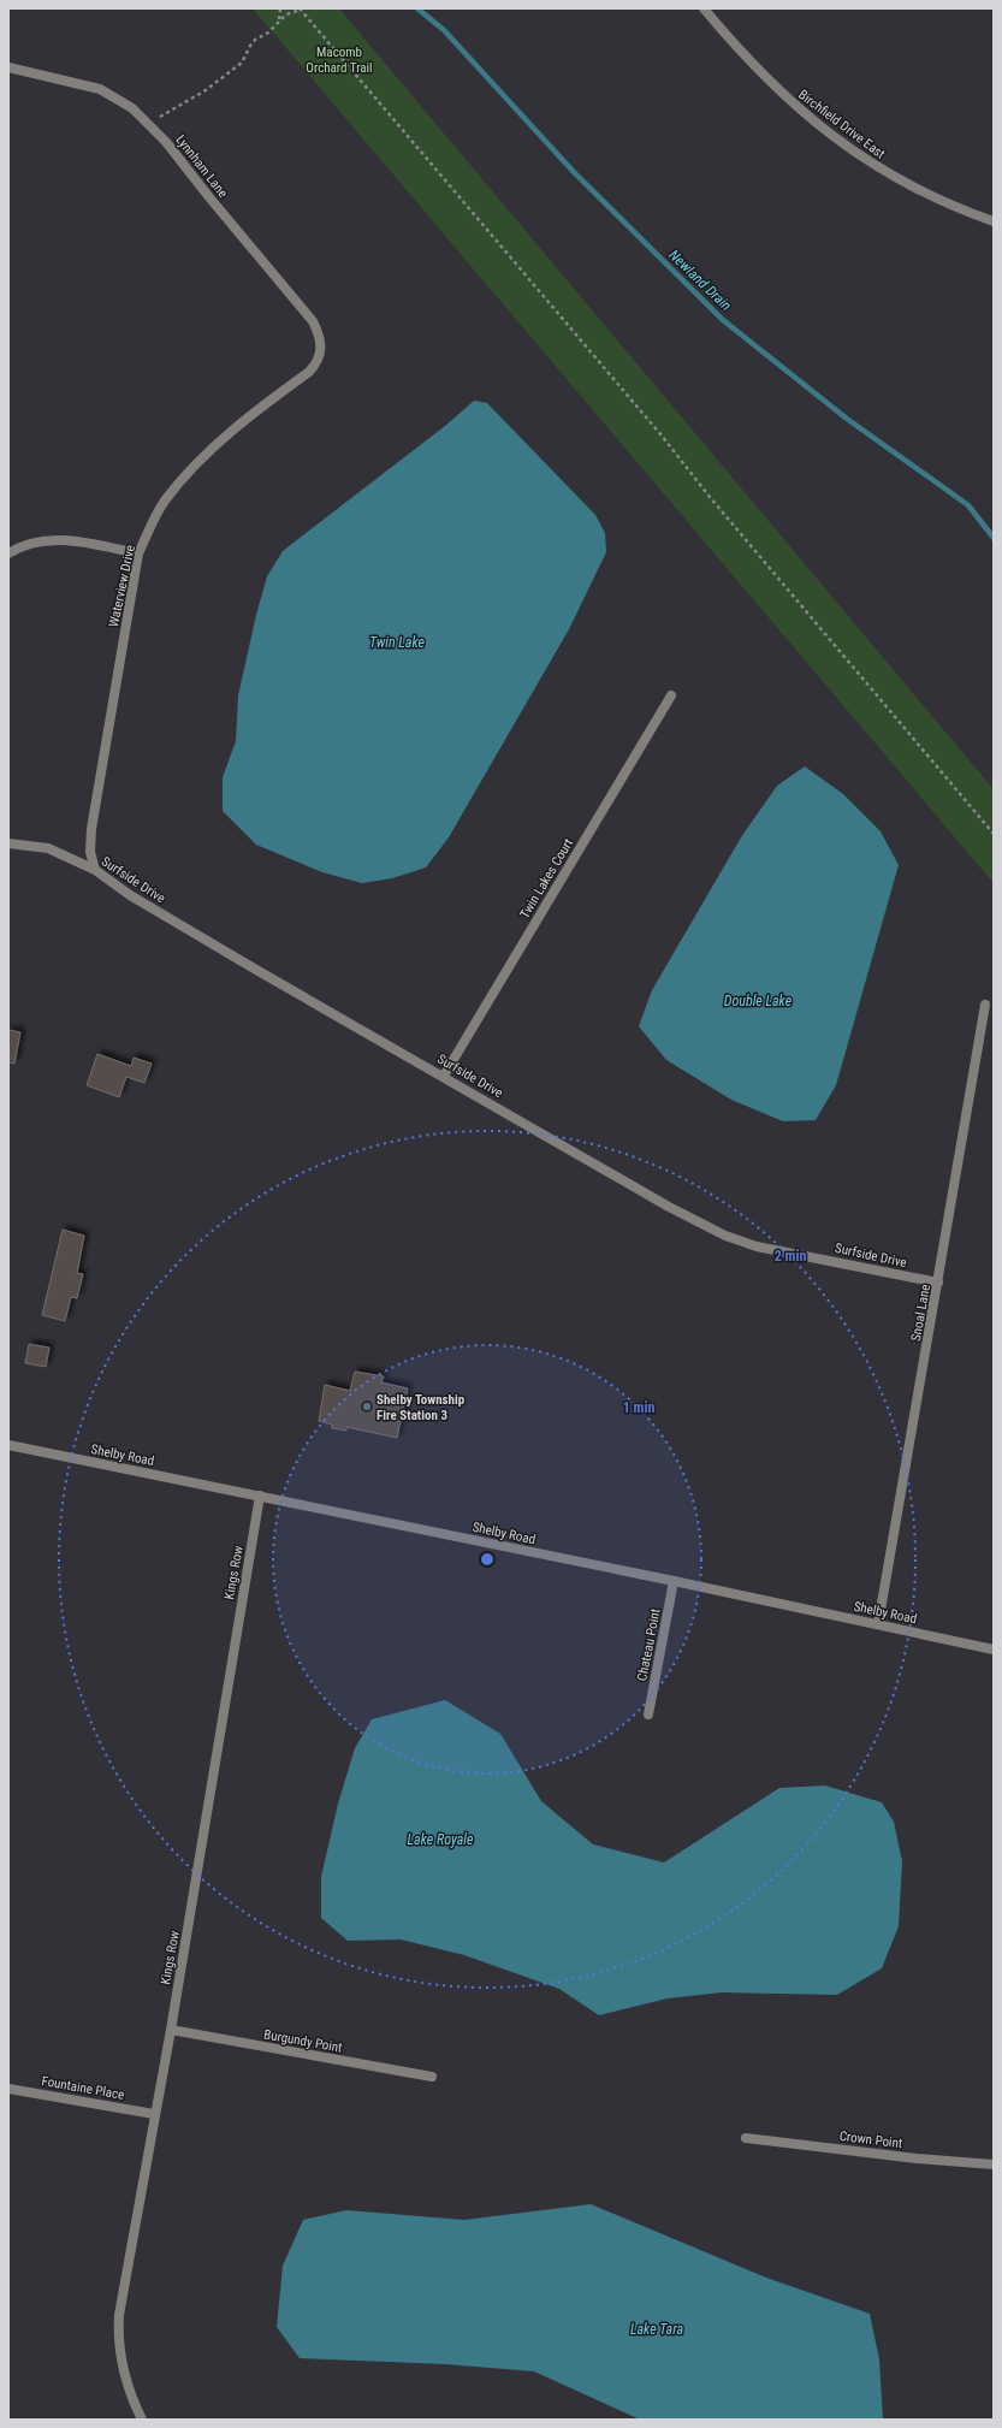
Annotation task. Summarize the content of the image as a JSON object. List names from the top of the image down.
{
  "streets": {
    "street": [
      "Birchfield Drive East",
      "Lynnham Lane",
      "Waterview Drive",
      "Twin Lakes Court",
      "Surfside Drive",
      "Snoal Lane",
      "Shelby Road",
      "Kings Row",
      "Chateau Point",
      "Burgundy Point",
      "Fountaine Place",
      "Crown Point"
    ]
  },
  "crossings": [
    ["Lynnham Lane", "Waterview Drive"],
    ["Waterview Drive", "Surfside Drive"],
    ["Twin Lakes Court", "Surfside Drive"],
    ["Surfside Drive", "Snoal Lane"],
    ["Snoal Lane", "Shelby Road"],
    ["Shelby Road", "Kings Row"],
    ["Shelby Road", "Chateau Point"],
    ["Kings Row", "Burgundy Point"],
    ["Kings Row", "Fountaine Place"]
  ],
  "water": [
    "Newland Drain",
    "Twin Lake",
    "Double Lake",
    "Lake Royale",
    "Lake Tara"
  ],
  "parks": ["Macomb Orchard Trail"],
  "places": ["Shelby Township Fire Station 3"],
  "rings": ["2 min", "1 min"]
}
